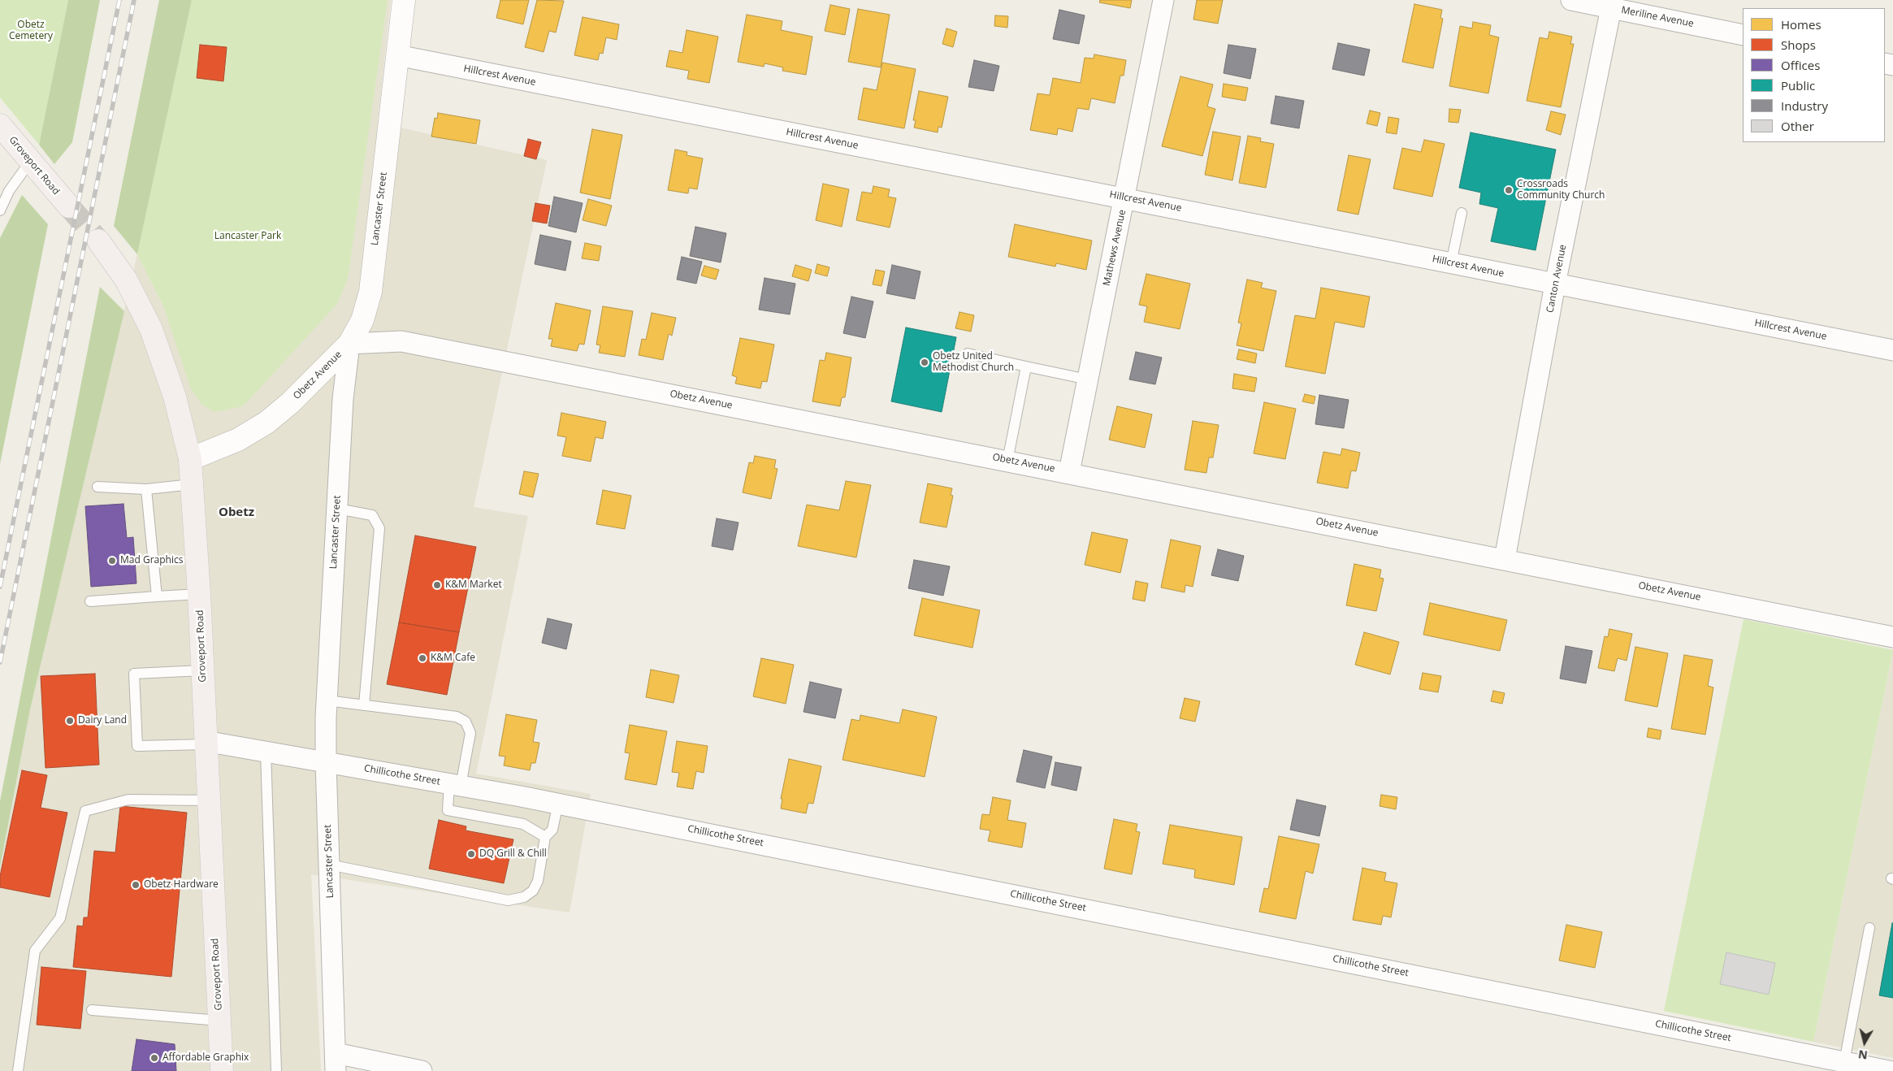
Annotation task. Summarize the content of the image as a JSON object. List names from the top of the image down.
{
  "streets": {
    "main road": ["Groveport Road"],
    "street": [
      "Meriline Avenue",
      "Hillcrest Avenue",
      "Lancaster Street",
      "Mathews Avenue",
      "Canton Avenue",
      "Obetz Avenue",
      "Chillicothe Street"
    ]
  },
  "crossings": [
    ["Meriline Avenue", "Canton Avenue"],
    ["Hillcrest Avenue", "Lancaster Street"],
    ["Hillcrest Avenue", "Mathews Avenue"],
    ["Hillcrest Avenue", "Canton Avenue"],
    ["Groveport Road", "Obetz Avenue"],
    ["Groveport Road", "Chillicothe Street"],
    ["Lancaster Street", "Obetz Avenue"],
    ["Lancaster Street", "Chillicothe Street"],
    ["Mathews Avenue", "Obetz Avenue"],
    ["Canton Avenue", "Obetz Avenue"]
  ],
  "districts": ["Obetz"],
  "parks": ["Obetz Cemetery", "Lancaster Park"],
  "places": [
    "Crossroads Community Church",
    "Obetz United Methodist Church",
    "Mad Graphics",
    "K&M Market",
    "K&M Cafe",
    "Dairy Land",
    "DQ Grill & Chill",
    "Obetz Hardware",
    "Affordable Graphix"
  ],
  "legend": [
    "Homes",
    "Shops",
    "Offices",
    "Public",
    "Industry",
    "Other"
  ],
  "north": "bottom"
}
